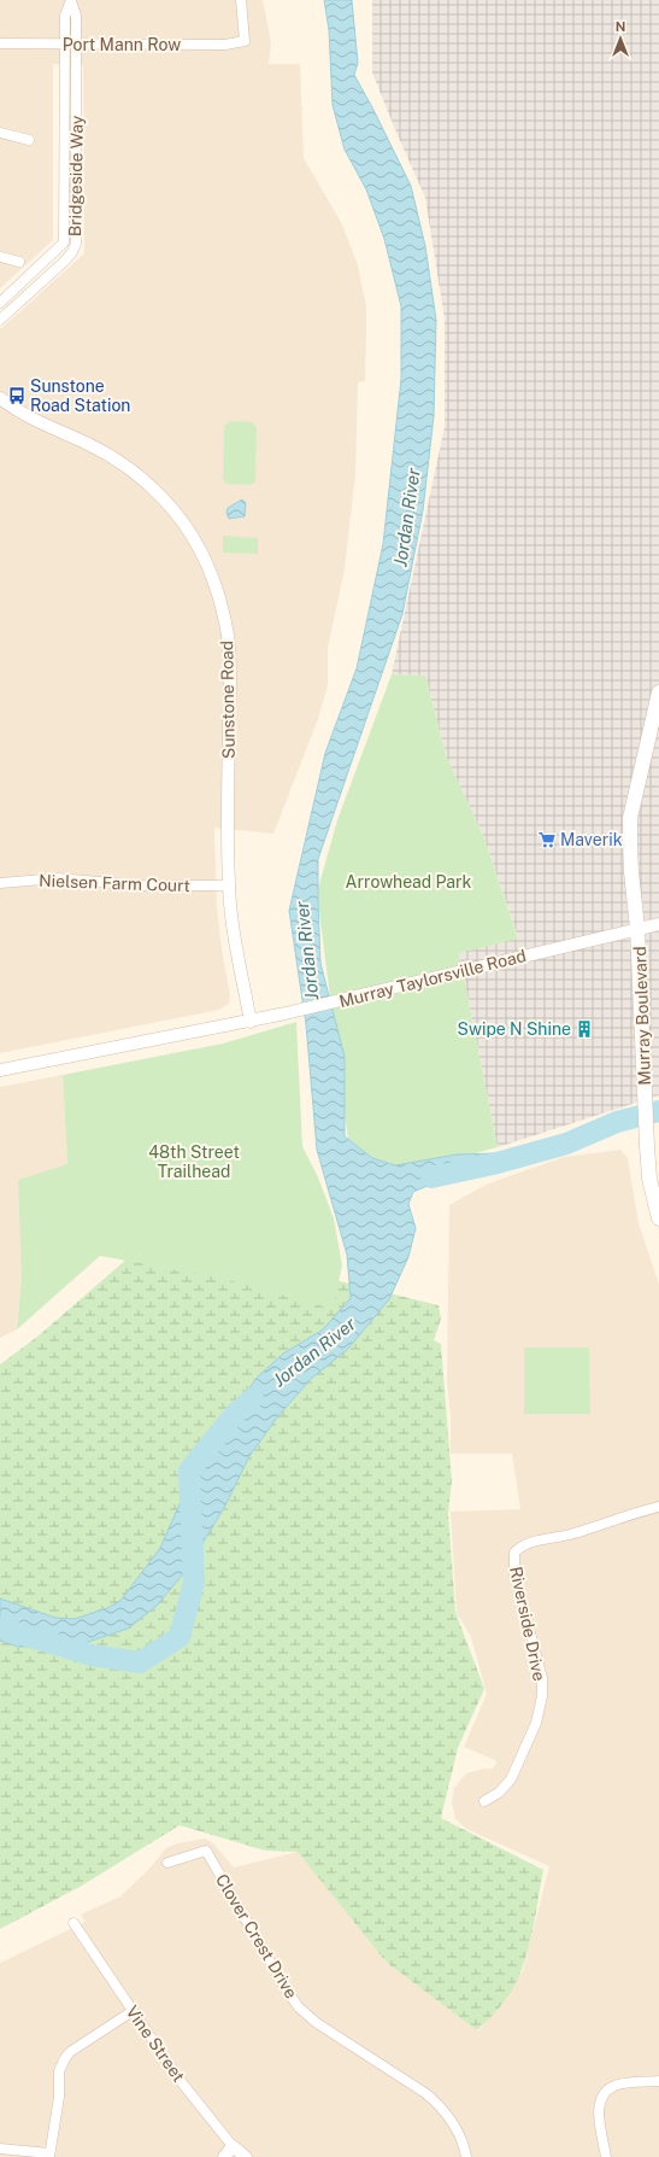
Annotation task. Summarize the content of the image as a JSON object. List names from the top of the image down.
{
  "streets": {
    "main road": ["Murray Boulevard"],
    "street": [
      "Port Mann Row",
      "Bridgeside Way",
      "Sunstone Road",
      "Nielsen Farm Court",
      "Murray Taylorsville Road",
      "Riverside Drive",
      "Clover Crest Drive",
      "Vine Street"
    ]
  },
  "crossings": [
    ["Port Mann Row", "Bridgeside Way"],
    ["Sunstone Road", "Nielsen Farm Court"],
    ["Sunstone Road", "Murray Taylorsville Road"],
    ["Murray Taylorsville Road", "Murray Boulevard"]
  ],
  "water": ["Jordan River"],
  "parks": ["Arrowhead Park", "48th Street Trailhead"],
  "places": {
    "bus stop": ["Sunstone Road Station"],
    "supermarket": ["Maverik"],
    "building": ["Swipe N Shine"]
  },
  "north": "top"
}
